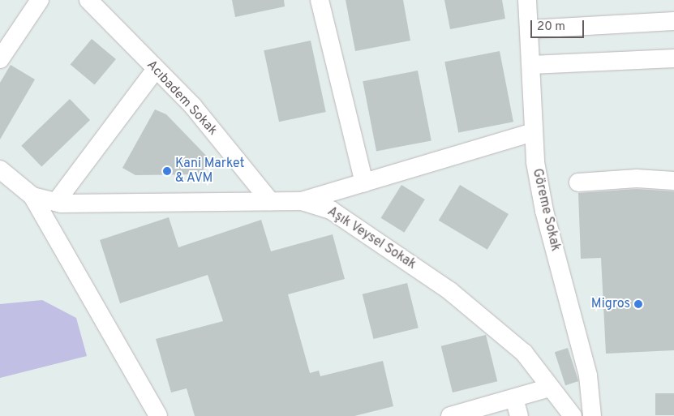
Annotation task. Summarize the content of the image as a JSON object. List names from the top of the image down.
{
  "streets": {
    "street": ["Acıbadem Sokak", "Göreme Sokak", "Aşık Veysel Sokak"]
  },
  "crossings": [
    ["Acıbadem Sokak", "Aşık Veysel Sokak"]
  ],
  "places": ["Kani Market & AVM", "Migros"],
  "scale_bar": "20 m"
}
